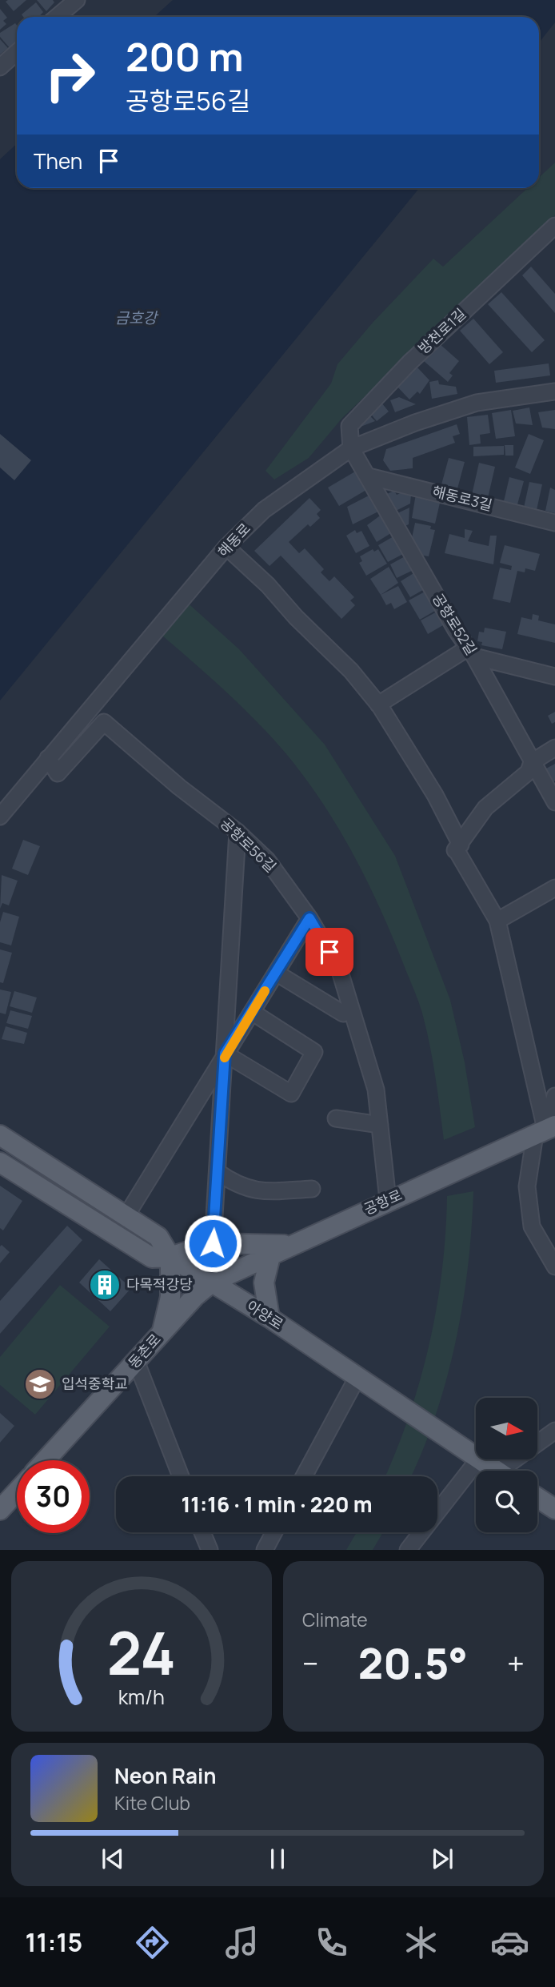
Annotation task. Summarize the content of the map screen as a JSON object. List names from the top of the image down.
{
  "streets": {
    "main road": ["공항로", "아양로", "동촌로"],
    "street": [
      "방천로1길",
      "해동로3길",
      "해동로",
      "공항로52길",
      "공항로56길"
    ]
  },
  "crossings": [
    ["방천로1길", "해동로"],
    ["방천로1길", "공항로52길"],
    ["해동로3길", "공항로52길"],
    ["해동로", "공항로52길"],
    ["해동로", "공항로56길"],
    ["공항로56길", "공항로"],
    ["공항로", "아양로"],
    ["공항로", "동촌로"],
    ["아양로", "동촌로"]
  ],
  "water": ["금호강"],
  "places": {
    "building": ["다목적강당"],
    "school or university": ["입석중학교"]
  },
  "north": "right",
  "page": {
    "turn": ["200 m", "공항로56길"],
    "then": "Then",
    "limit": "30",
    "trip": "11:16 · 1 min · 220 m",
    "tile": "Climate",
    "heat": ["−", "20.5°", "+"],
    "song": ["Neon Rain", "Kite Club"],
    "tabs": "11:15",
    "gauge": ["24", "km/h"]
  }
}
